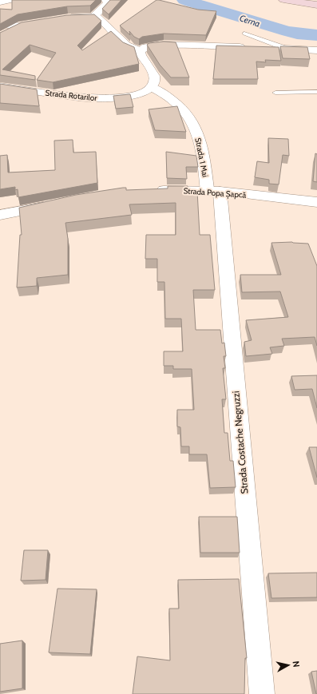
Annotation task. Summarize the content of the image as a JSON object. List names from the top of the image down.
{
  "streets": {
    "street": [
      "Strada Rotarilor",
      "Strada 1 Mai",
      "Strada Popa Șapcă",
      "Strada Costache Negruzzi"
    ]
  },
  "crossings": [
    ["Strada Rotarilor", "Strada 1 Mai"],
    ["Strada 1 Mai", "Strada Popa Șapcă"],
    ["Strada 1 Mai", "Strada Costache Negruzzi"],
    ["Strada Popa Șapcă", "Strada Costache Negruzzi"]
  ],
  "water": ["Cerna"],
  "north": "right"
}
